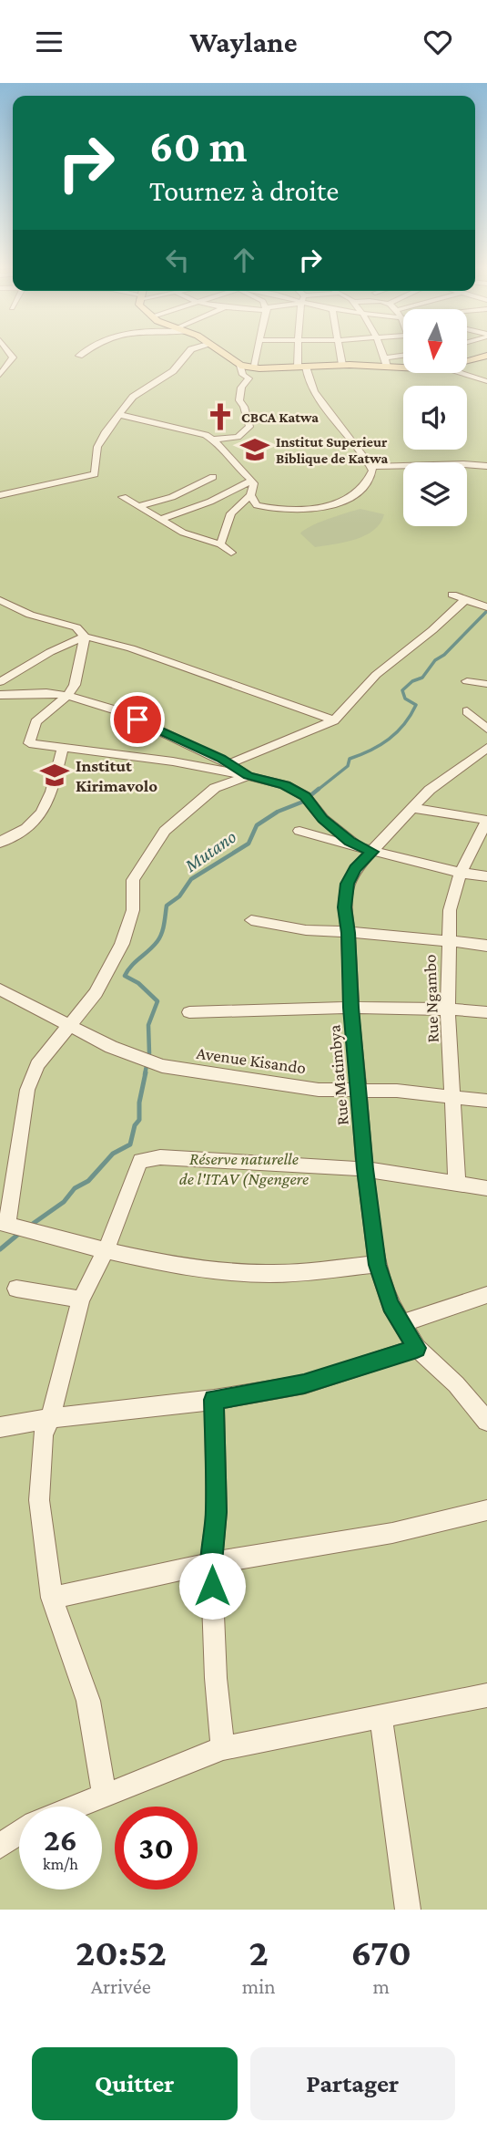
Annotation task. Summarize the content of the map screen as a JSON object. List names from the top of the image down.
{
  "streets": {
    "street": ["Rue Ngambo", "Avenue Kisando", "Rue Matimbya"]
  },
  "crossings": [
    ["Rue Ngambo", "Avenue Kisando"],
    ["Avenue Kisando", "Rue Matimbya"]
  ],
  "water": ["Mutano"],
  "parks": ["Réserve naturelle de l'ITAV (Ngengere"],
  "places": {
    "church": ["CBCA Katwa"],
    "school or university": ["Institut Superieur Biblique de Katwa", "Institut Kirimavolo"]
  },
  "north": "bottom",
  "page": {
    "header": "Waylane",
    "turn": ["60 m", "Tournez à droite"],
    "speed": "26 km/h",
    "limit": "30",
    "eta": [
      "20:52",
      "Arrivée",
      "2",
      "min",
      "670",
      "m"
    ],
    "buttons": ["Quitter", "Partager"]
  }
}
